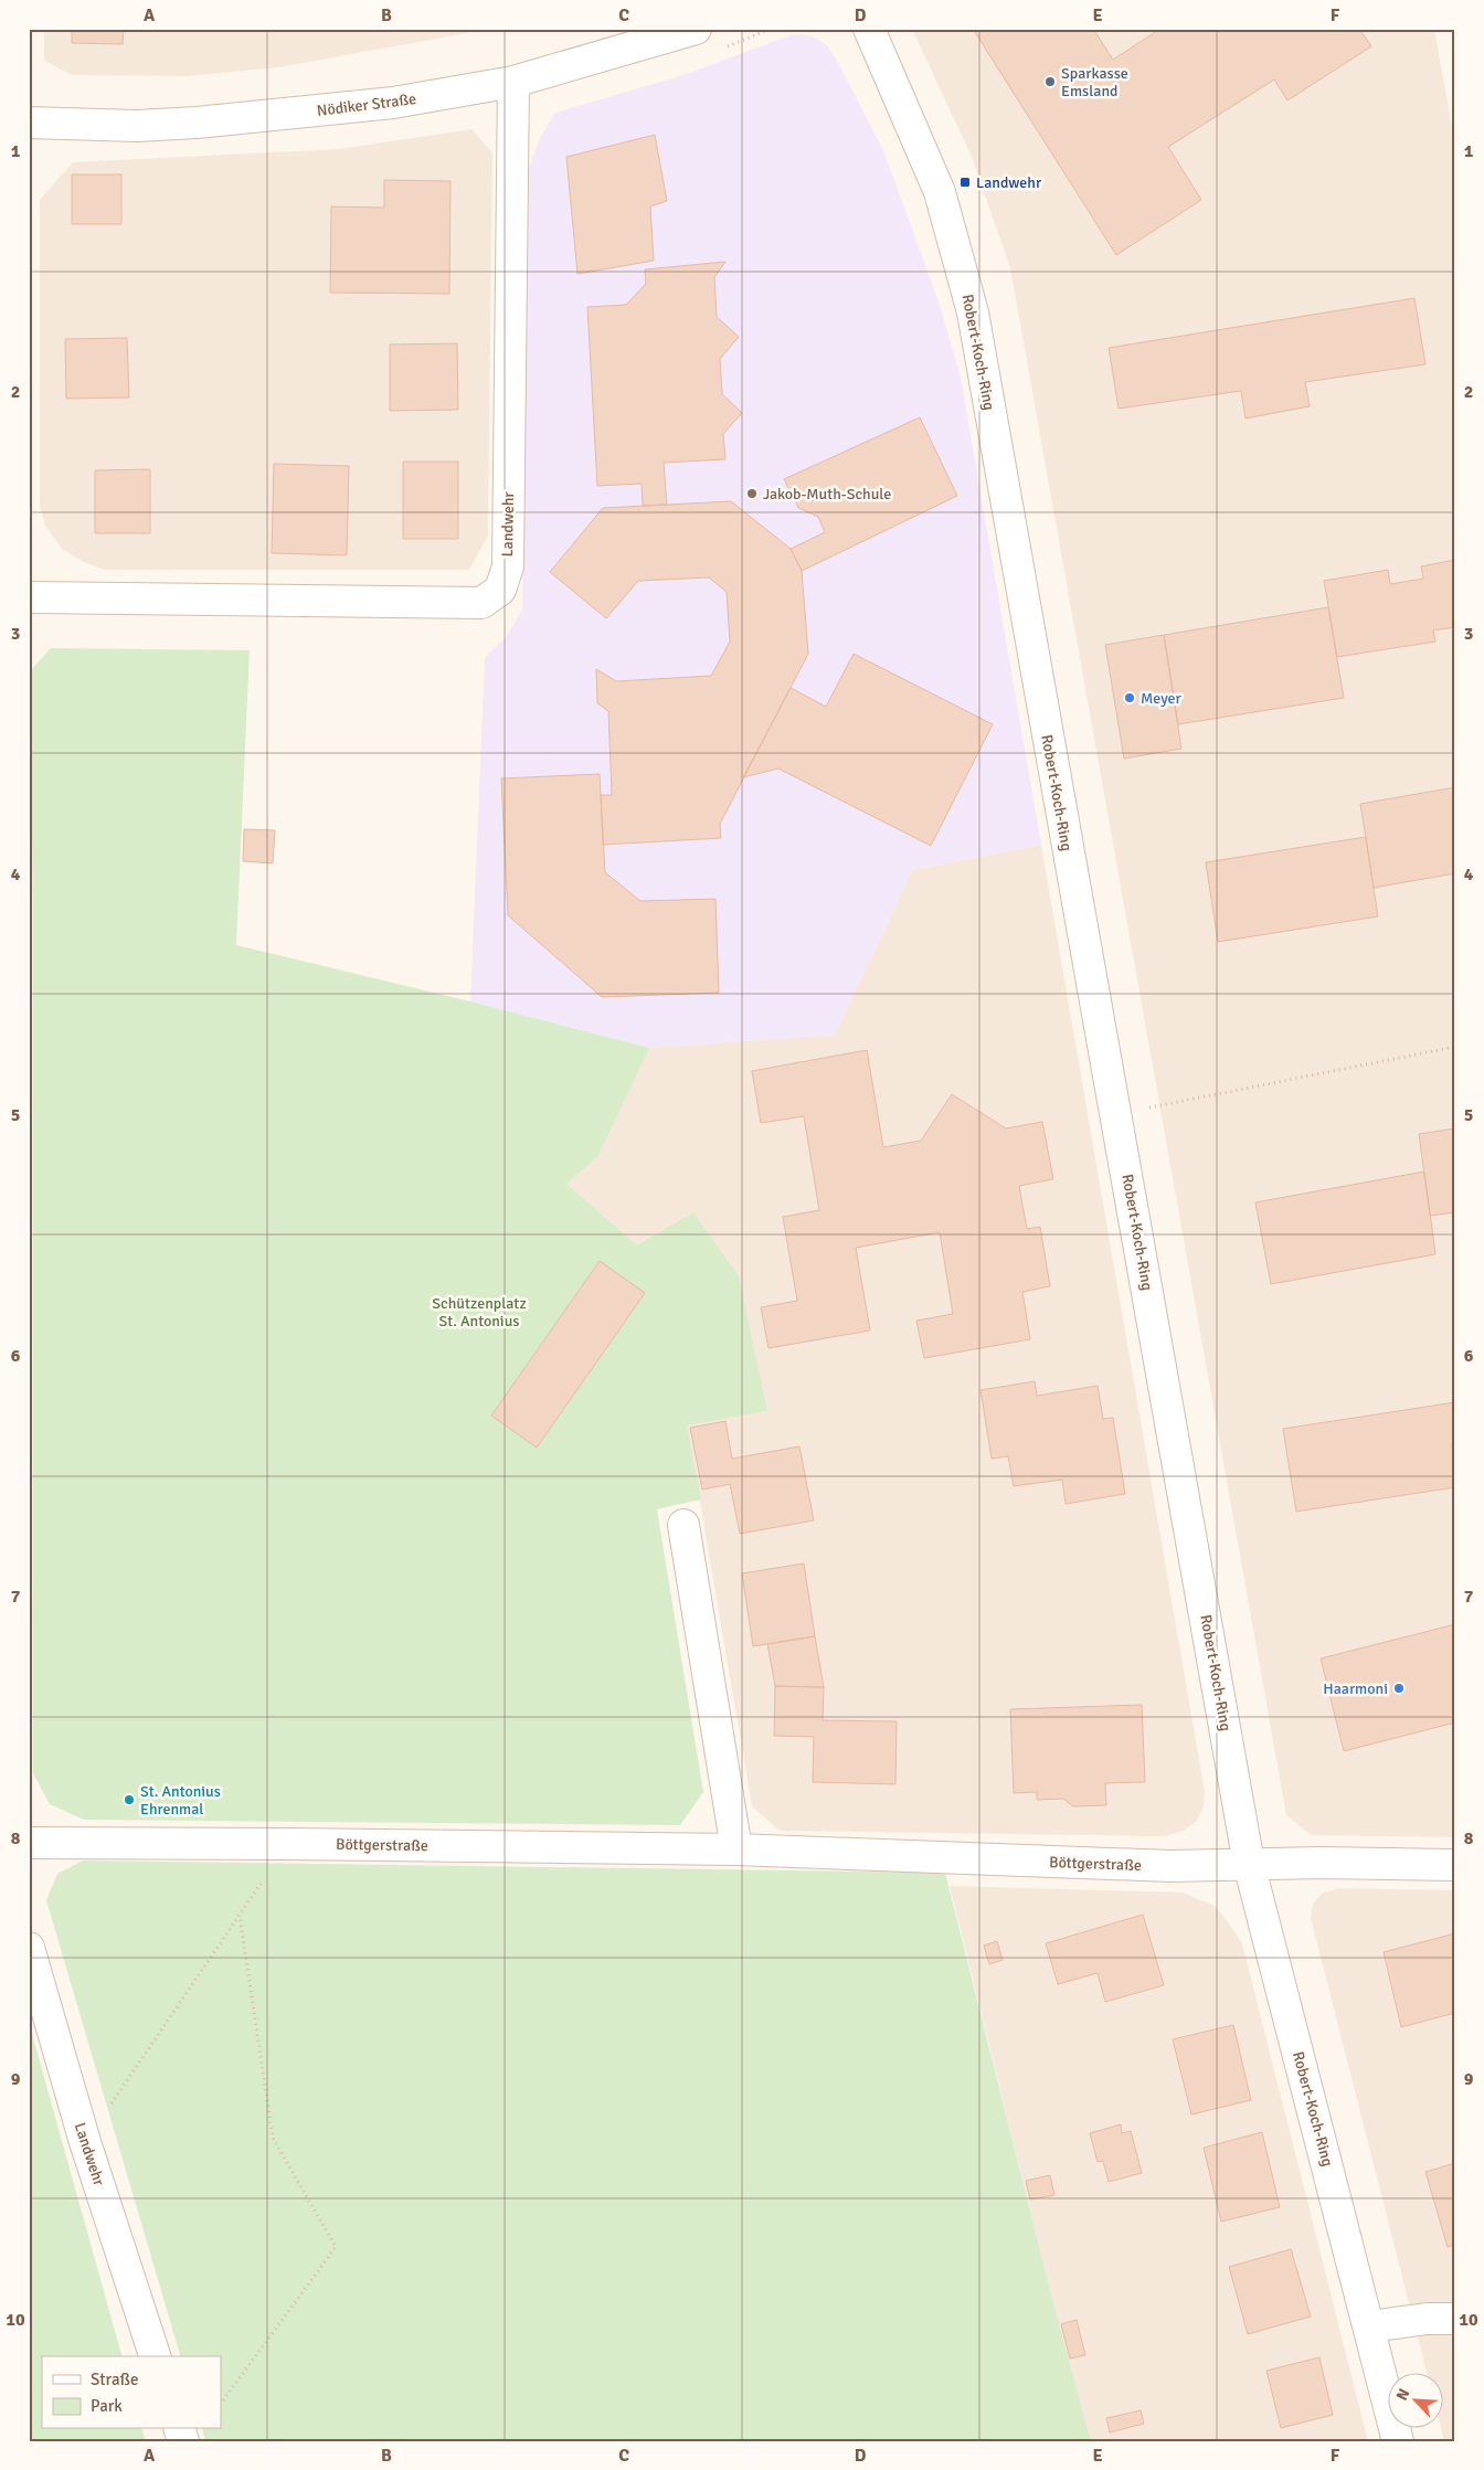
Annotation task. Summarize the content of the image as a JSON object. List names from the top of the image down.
{
  "streets": {
    "street": [
      "Nödiker Straße",
      "Robert-Koch-Ring",
      "Landwehr",
      "Böttgerstraße"
    ]
  },
  "crossings": [
    ["Nödiker Straße", "Landwehr"],
    ["Robert-Koch-Ring", "Böttgerstraße"]
  ],
  "parks": ["Schützenplatz St. Antonius"],
  "places": {
    "other": [
      "Sparkasse Emsland",
      "Jakob-Muth-Schule",
      "Meyer",
      "Haarmoni",
      "St. Antonius Ehrenmal"
    ],
    "transit": ["Landwehr"]
  },
  "legend": ["Straße", "Park"],
  "north": "top left",
  "grid": {
    "columns": [
      "A",
      "B",
      "C",
      "D",
      "E",
      "F"
    ],
    "rows": [
      "1",
      "2",
      "3",
      "4",
      "5",
      "6",
      "7",
      "8",
      "9",
      "10"
    ]
  }
}
